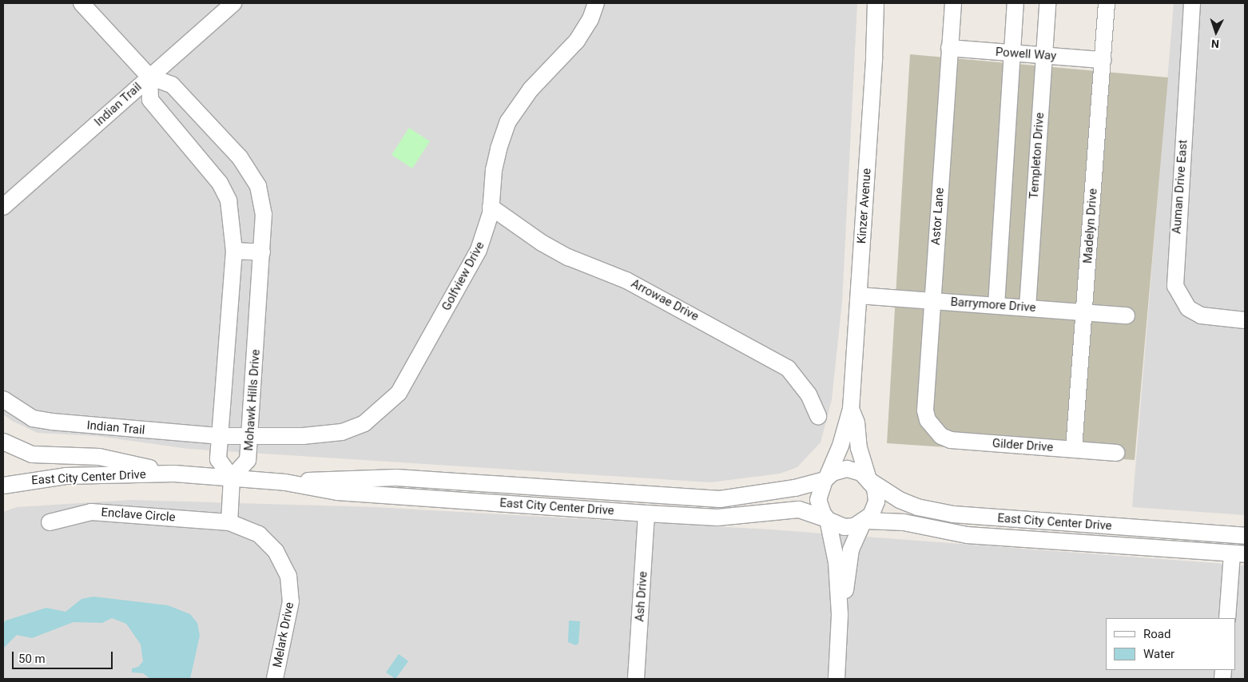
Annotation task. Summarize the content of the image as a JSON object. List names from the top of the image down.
{
  "streets": {
    "street": [
      "Powell Way",
      "Indian Trail",
      "Templeton Drive",
      "Auman Drive East",
      "Kinzer Avenue",
      "Astor Lane",
      "Madelyn Drive",
      "Golfview Drive",
      "Arrowae Drive",
      "Barrymore Drive",
      "Mohawk Hills Drive",
      "Gilder Drive",
      "East City Center Drive",
      "Enclave Circle",
      "Ash Drive",
      "Melark Drive"
    ]
  },
  "crossings": [
    ["Powell Way", "Templeton Drive"],
    ["Powell Way", "Astor Lane"],
    ["Powell Way", "Madelyn Drive"],
    ["Indian Trail", "Golfview Drive"],
    ["Indian Trail", "Mohawk Hills Drive"],
    ["Templeton Drive", "Barrymore Drive"],
    ["Kinzer Avenue", "Barrymore Drive"],
    ["Kinzer Avenue", "East City Center Drive"],
    ["Astor Lane", "Barrymore Drive"],
    ["Astor Lane", "Gilder Drive"],
    ["Madelyn Drive", "Barrymore Drive"],
    ["Madelyn Drive", "Gilder Drive"],
    ["Golfview Drive", "Arrowae Drive"],
    ["Golfview Drive", "Mohawk Hills Drive"],
    ["Mohawk Hills Drive", "East City Center Drive"],
    ["East City Center Drive", "Ash Drive"],
    ["Enclave Circle", "Melark Drive"]
  ],
  "legend": ["Road", "Water"],
  "scale_bar": "50 m",
  "north": "bottom"
}
